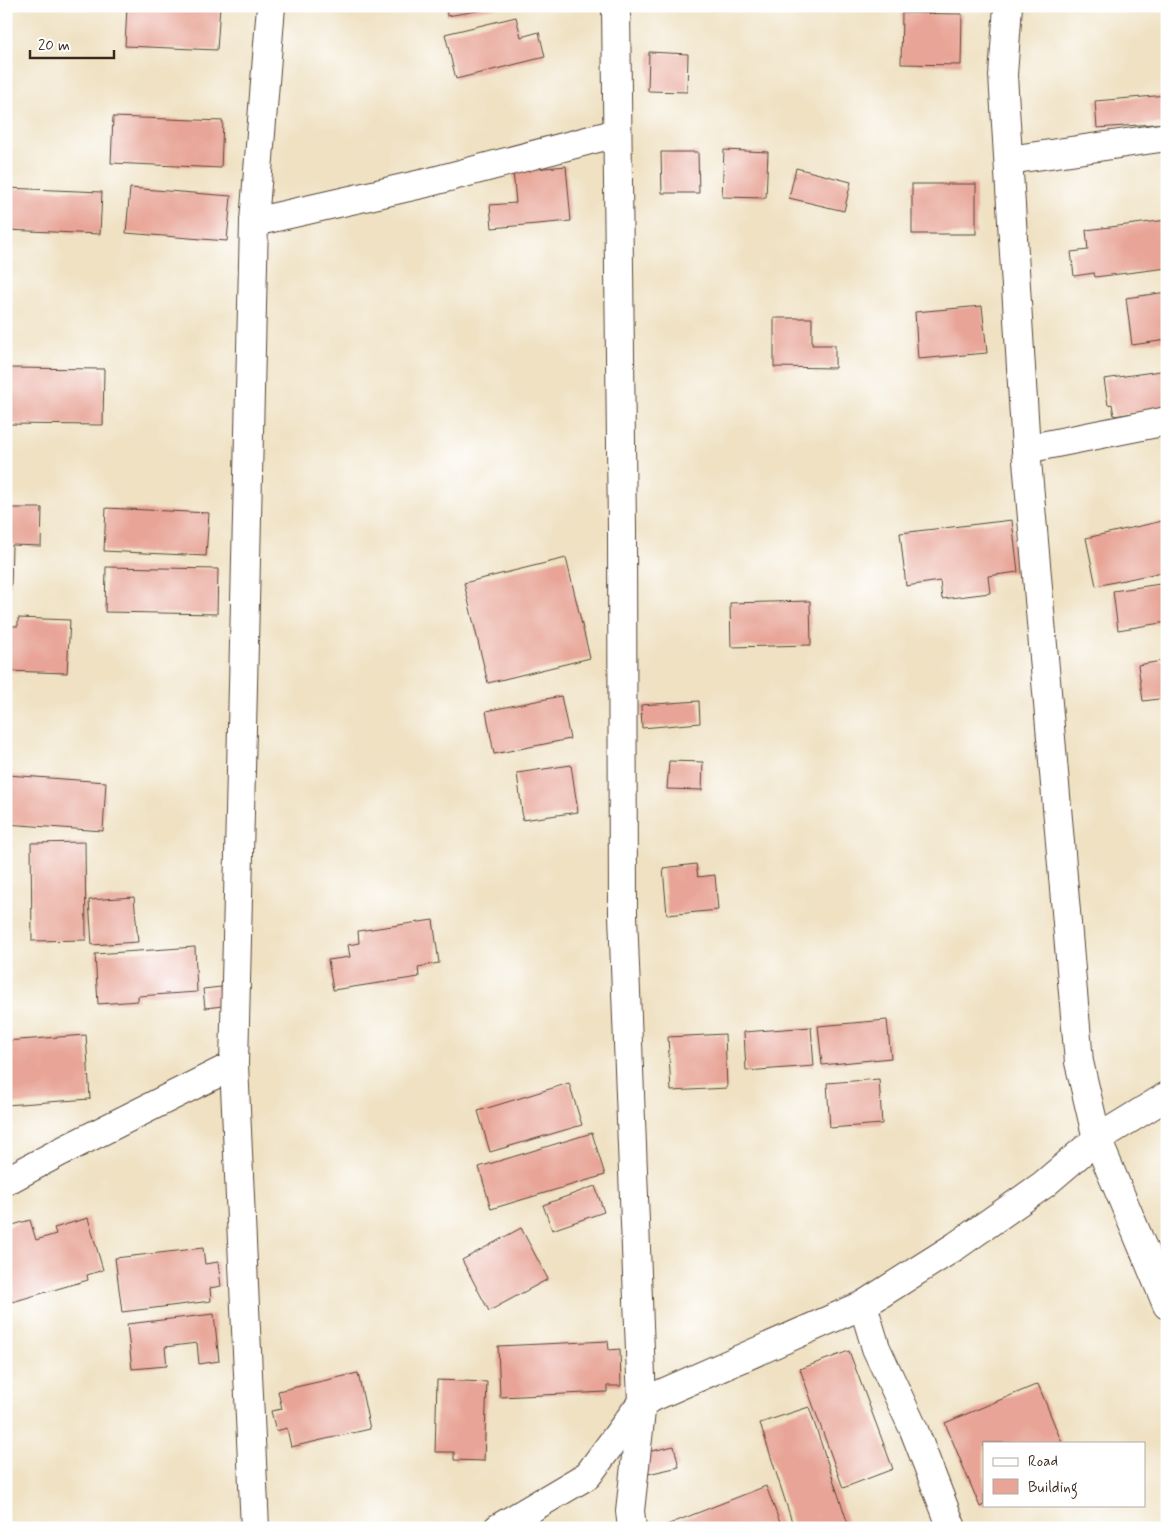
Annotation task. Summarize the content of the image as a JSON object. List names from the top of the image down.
{
  "legend": ["Road", "Building"],
  "scale_bar": "20 m"
}
